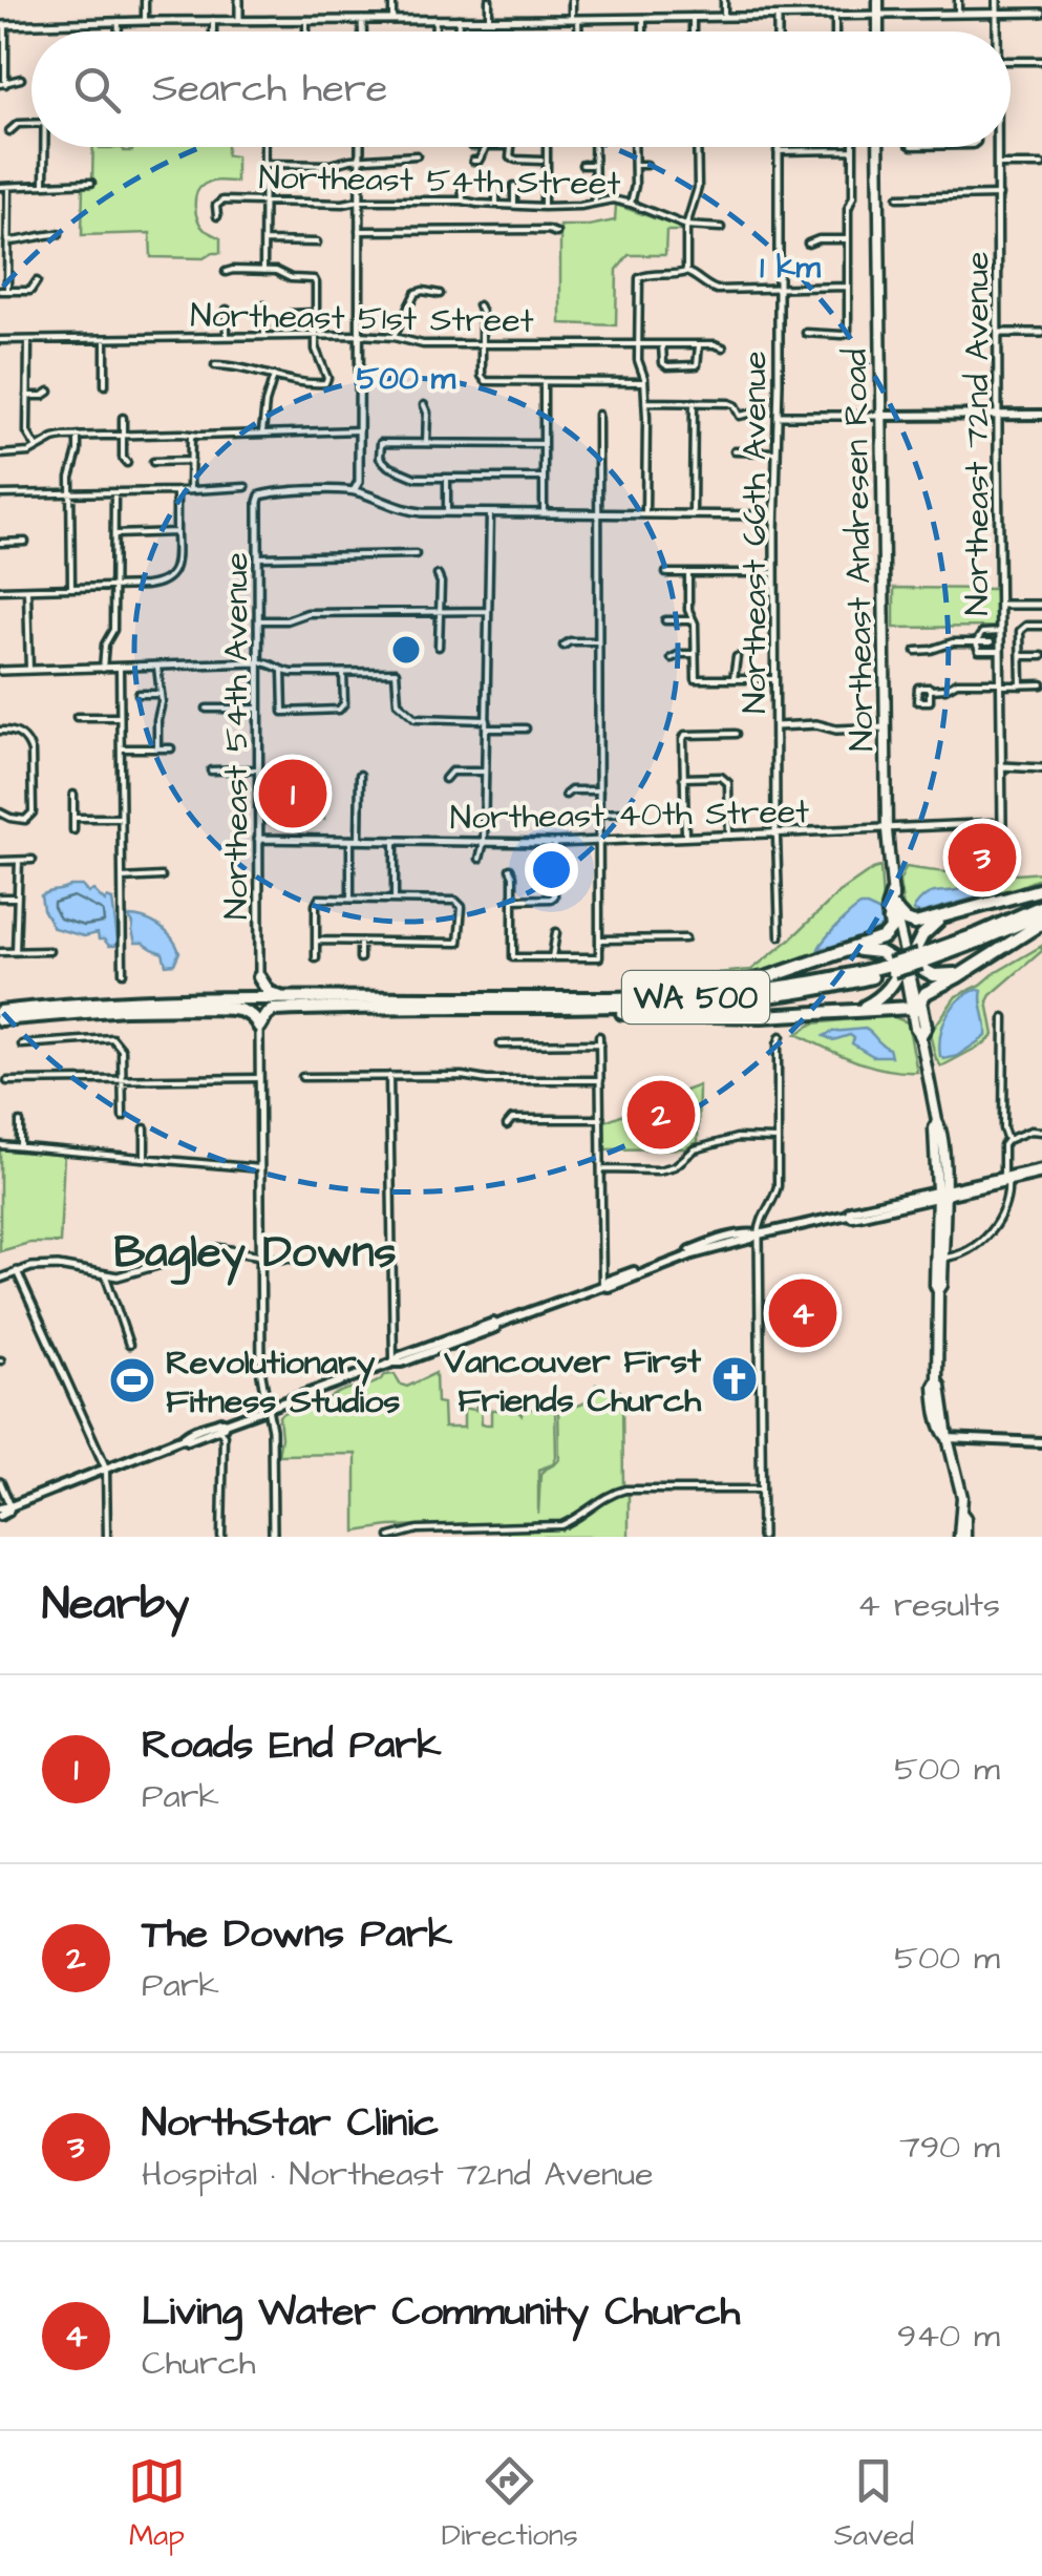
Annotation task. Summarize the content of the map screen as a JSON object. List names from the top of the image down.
{
  "streets": {
    "highway": ["WA 500"],
    "main road": ["Northeast Andresen Road"],
    "street": [
      "Northeast 54th Street",
      "Northeast 51st Street",
      "Northeast 72nd Avenue",
      "Northeast 66th Avenue",
      "Northeast 54th Avenue",
      "Northeast 40th Street"
    ]
  },
  "crossings": [
    ["Northeast 72nd Avenue", "Northeast 40th Street"],
    ["Northeast 66th Avenue", "Northeast 40th Street"],
    ["Northeast Andresen Road", "Northeast 40th Street"],
    ["Northeast Andresen Road", "WA 500"],
    ["Northeast 54th Avenue", "Northeast 40th Street"]
  ],
  "districts": ["Bagley Downs"],
  "places": {
    "church": ["Vancouver First Friends Church"],
    "sports": ["Revolutionary Fitness Studios"]
  },
  "page": {
    "search": "Search here",
    "pins": [
      "1",
      "3",
      "2",
      "4"
    ],
    "heading": ["Nearby", "4 results"],
    "list": [
      {
        "mark": "1",
        "name": "Roads End Park",
        "note": "Park",
        "value": "500 m"
      },
      {
        "mark": "2",
        "name": "The Downs Park",
        "note": "Park",
        "value": "500 m"
      },
      {
        "mark": "3",
        "name": "NorthStar Clinic",
        "note": "Hospital · Northeast 72nd Avenue",
        "value": "790 m"
      },
      {
        "mark": "4",
        "name": "Living Water Community Church",
        "note": "Church",
        "value": "940 m"
      }
    ],
    "nav": ["Map", "Directions", "Saved"]
  },
  "rings": ["1 km", "500 m"]
}
